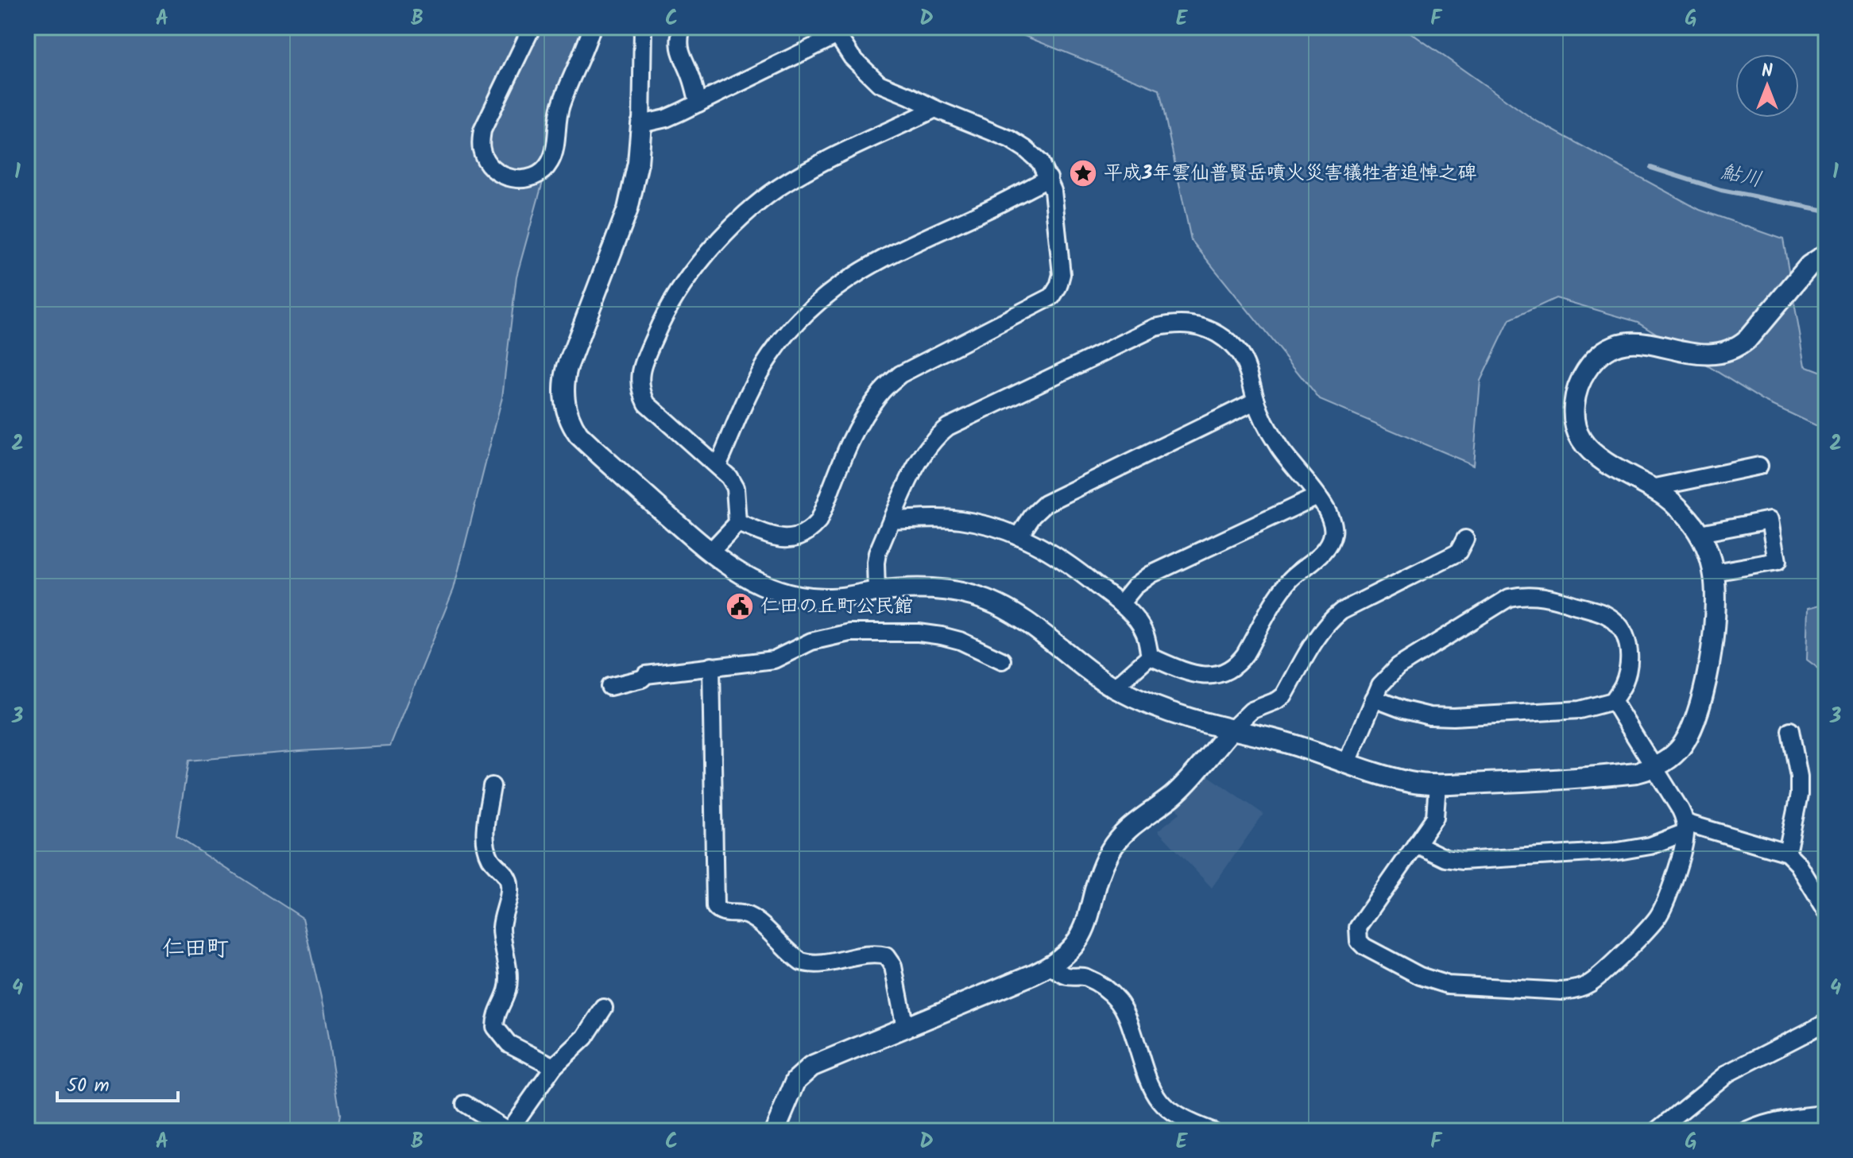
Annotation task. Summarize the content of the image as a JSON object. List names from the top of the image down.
{
  "districts": ["仁田町"],
  "water": ["鮎川"],
  "places": {
    "place": ["平成3年雲仙普賢岳噴火災害犠牲者追悼之碑"],
    "public building": ["仁田の丘町公民館"]
  },
  "scale_bar": "50 m",
  "north": "top",
  "grid": {
    "columns": [
      "A",
      "B",
      "C",
      "D",
      "E",
      "F",
      "G"
    ],
    "rows": [
      "1",
      "2",
      "3",
      "4"
    ]
  }
}
